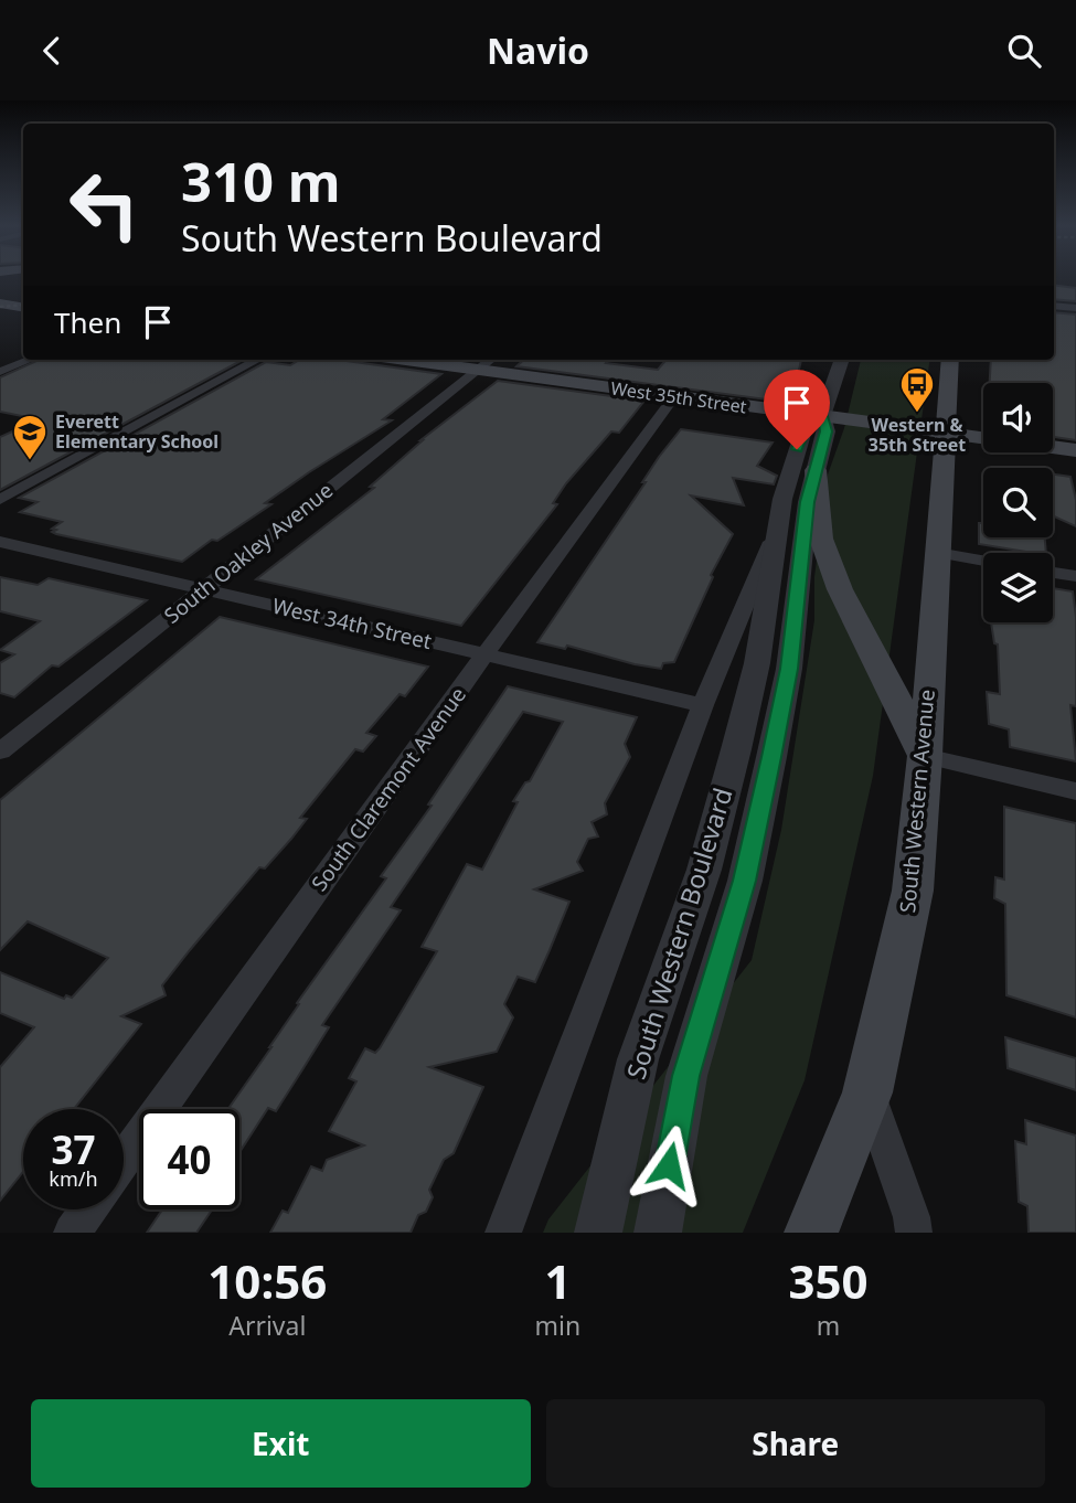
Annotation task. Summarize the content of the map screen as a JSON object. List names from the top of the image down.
{
  "streets": {
    "main road": ["West 35th Street", "South Western Avenue"],
    "street": [
      "South Oakley Avenue",
      "West 34th Street",
      "South Claremont Avenue",
      "South Western Boulevard"
    ]
  },
  "crossings": [
    ["West 35th Street", "South Oakley Avenue"],
    ["West 35th Street", "South Claremont Avenue"],
    ["West 35th Street", "South Western Avenue"],
    ["West 35th Street", "South Western Boulevard"],
    ["South Oakley Avenue", "West 34th Street"],
    ["West 34th Street", "South Claremont Avenue"]
  ],
  "places": {
    "bus stop": ["Western & 35th Street"],
    "school or university": ["Everett Elementary School"]
  },
  "page": {
    "header": "Navio",
    "turn": ["310 m", "South Western Boulevard"],
    "then": "Then",
    "speed": "37 km/h",
    "limit": "40",
    "eta": [
      "10:56",
      "Arrival",
      "1",
      "min",
      "350",
      "m"
    ],
    "buttons": ["Exit", "Share"]
  }
}
